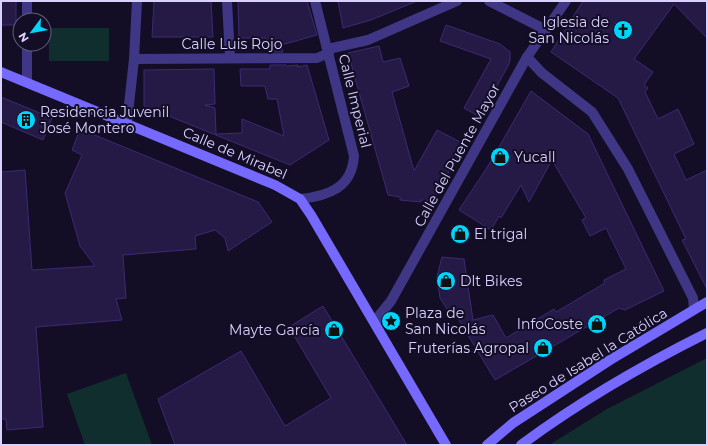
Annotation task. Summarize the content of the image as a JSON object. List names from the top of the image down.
{
  "streets": {
    "main road": ["Calle de Mirabel", "Paseo de Isabel la Católica"],
    "street": ["Calle Luis Rojo", "Calle Imperial", "Calle del Puente Mayor"]
  },
  "crossings": [
    ["Calle Luis Rojo", "Calle Imperial"],
    ["Calle Imperial", "Calle de Mirabel"]
  ],
  "places": {
    "church": ["Iglesia de San Nicolás"],
    "building": ["Residencia Juvenil José Montero"],
    "shop": [
      "Yucall",
      "El trigal",
      "Dlt Bikes",
      "InfoCoste",
      "Mayte García",
      "Fruterías Agropal"
    ],
    "place": ["Plaza de San Nicolás"]
  },
  "north": "bottom left"
}
